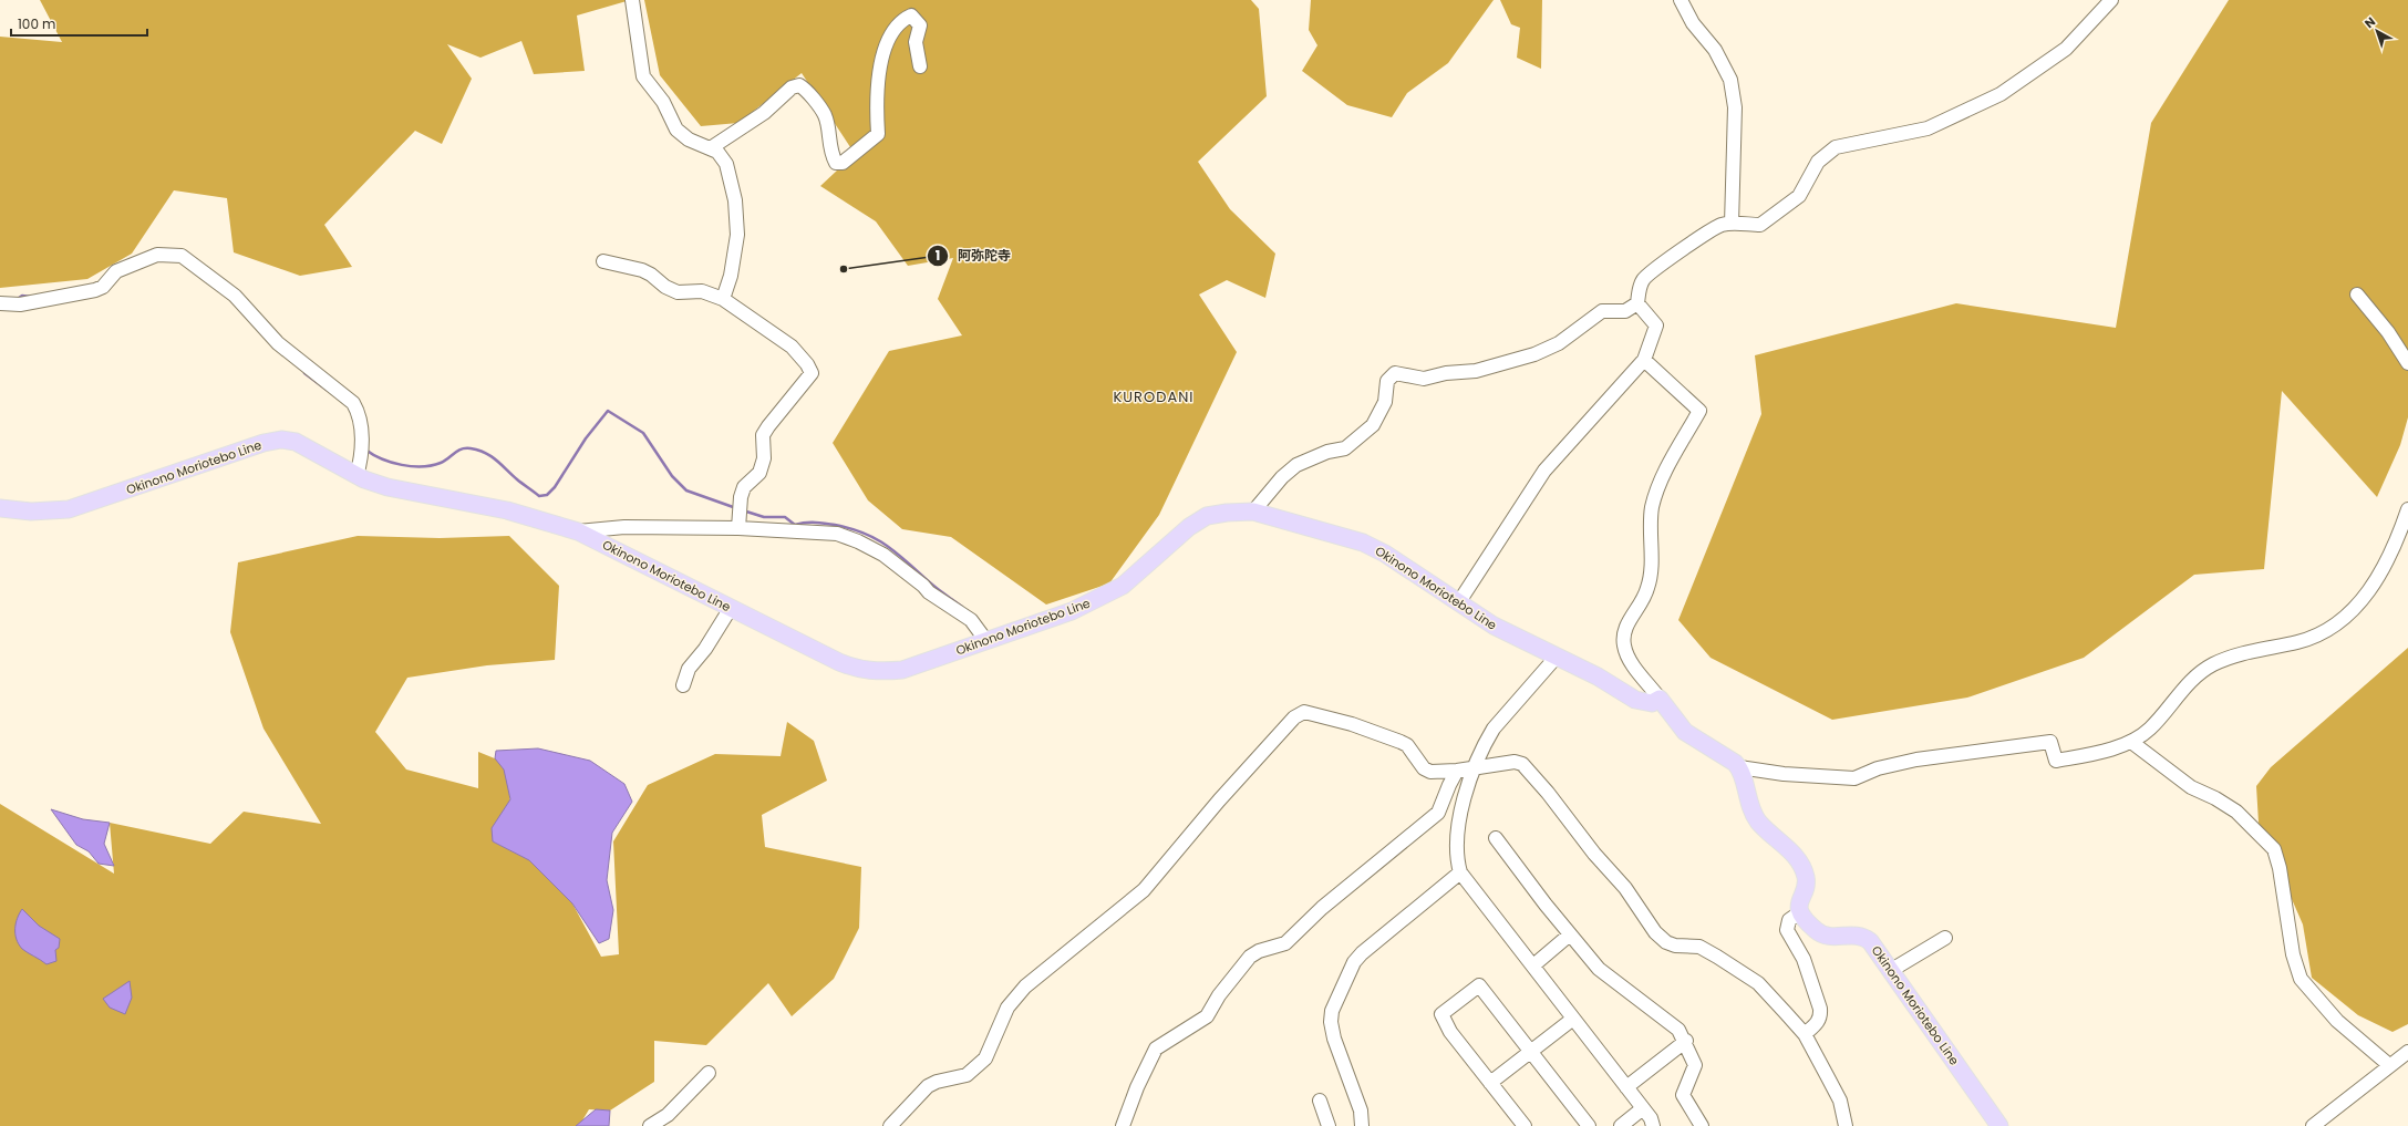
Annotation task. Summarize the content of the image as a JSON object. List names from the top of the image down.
{
  "streets": {
    "main road": ["Okinono Moriotebo Line"]
  },
  "districts": ["KURODANI"],
  "places": ["阿弥陀寺"],
  "scale_bar": "100 m",
  "north": "top left"
}
